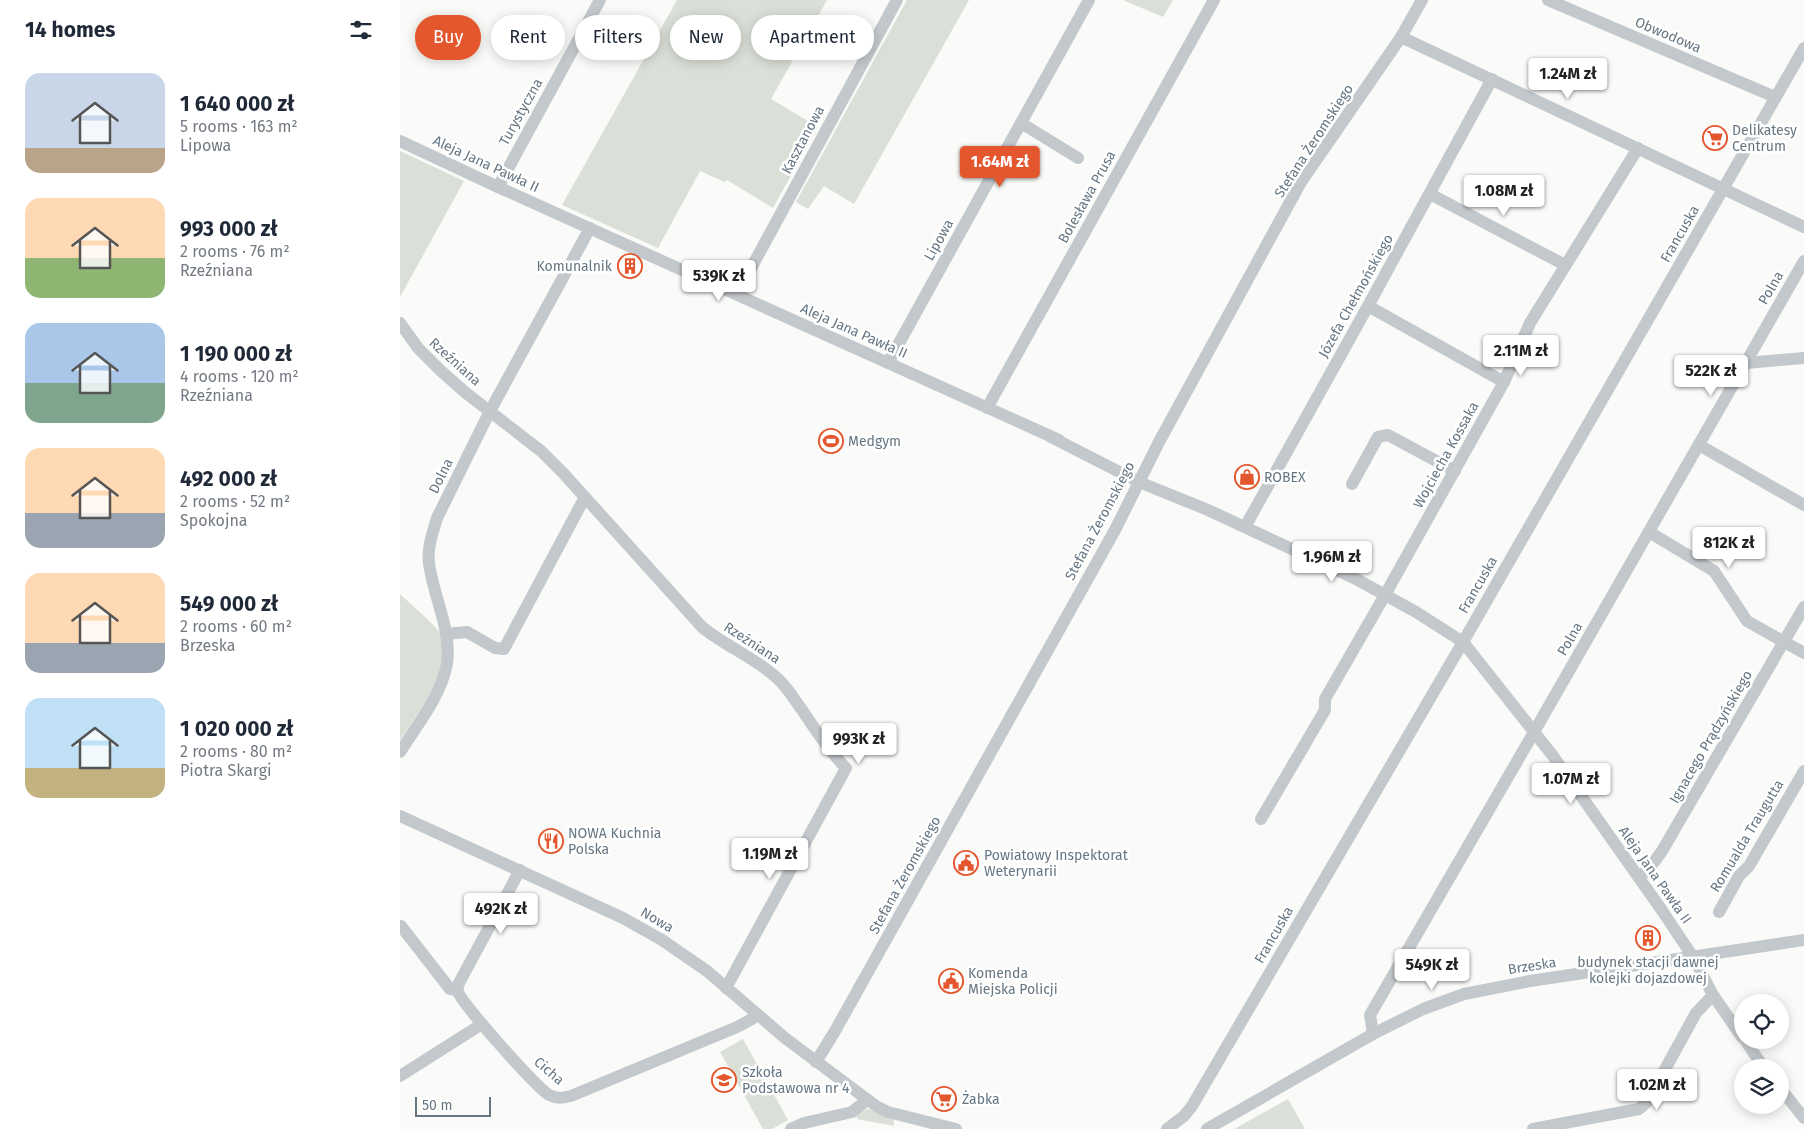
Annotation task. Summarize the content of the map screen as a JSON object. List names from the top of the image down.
{
  "streets": {
    "street": [
      "Obwodowa",
      "Turystyczna",
      "Kasztanowa",
      "Stefana Żeromskiego",
      "Aleja Jana Pawła II",
      "Bolesława Prusa",
      "Francuska",
      "Lipowa",
      "Polna",
      "Józefa Chełmońskiego",
      "Rzeźniana",
      "Wojciecha Kossaka",
      "Dolna",
      "Ignacego Prądzyńskiego",
      "Romualda Traugutta",
      "Nowa",
      "Brzeska",
      "Cicha"
    ]
  },
  "crossings": [
    ["Obwodowa", "Francuska"],
    ["Turystyczna", "Aleja Jana Pawła II"],
    ["Kasztanowa", "Aleja Jana Pawła II"],
    ["Stefana Żeromskiego", "Aleja Jana Pawła II"],
    ["Stefana Żeromskiego", "Nowa"],
    ["Aleja Jana Pawła II", "Bolesława Prusa"],
    ["Aleja Jana Pawła II", "Francuska"],
    ["Aleja Jana Pawła II", "Lipowa"],
    ["Aleja Jana Pawła II", "Polna"],
    ["Aleja Jana Pawła II", "Józefa Chełmońskiego"],
    ["Aleja Jana Pawła II", "Wojciecha Kossaka"],
    ["Aleja Jana Pawła II", "Dolna"],
    ["Aleja Jana Pawła II", "Ignacego Prądzyńskiego"],
    ["Aleja Jana Pawła II", "Brzeska"],
    ["Polna", "Brzeska"],
    ["Rzeźniana", "Dolna"],
    ["Rzeźniana", "Nowa"],
    ["Nowa", "Cicha"]
  ],
  "places": {
    "supermarket": ["Delikatesy Centrum", "Żabka"],
    "building": ["Komunalnik", "budynek stacji dawnej kolejki dojazdowej"],
    "sports": ["Medgym"],
    "shop": ["ROBEX"],
    "restaurant": ["NOWA Kuchnia Polska"],
    "public building": ["Powiatowy Inspektorat Weterynarii", "Komenda Miejska Policji"],
    "school or university": ["Szkoła Podstawowa nr 4"]
  },
  "scale_bar": "50 m",
  "page": {
    "heading": "14 homes",
    "chip": [
      "Buy",
      "Rent",
      "Filters",
      "New",
      "Apartment"
    ],
    "price": [
      "1.24M zł",
      "1.64M zł",
      "1.08M zł",
      "539K zł",
      "2.11M zł",
      "522K zł",
      "812K zł",
      "1.96M zł",
      "993K zł",
      "1.07M zł",
      "1.19M zł",
      "492K zł",
      "549K zł",
      "1.02M zł"
    ],
    "list": [
      {
        "name": "1 640 000 zł",
        "note": "5 rooms · 163 m² · Lipowa"
      },
      {
        "name": "993 000 zł",
        "note": "2 rooms · 76 m² · Rzeźniana"
      },
      {
        "name": "1 190 000 zł",
        "note": "4 rooms · 120 m² · Rzeźniana"
      },
      {
        "name": "492 000 zł",
        "note": "2 rooms · 52 m² · Spokojna"
      },
      {
        "name": "549 000 zł",
        "note": "2 rooms · 60 m² · Brzeska"
      },
      {
        "name": "1 020 000 zł",
        "note": "2 rooms · 80 m² · Piotra Skargi"
      }
    ],
    "scale": "50 m"
  }
}
